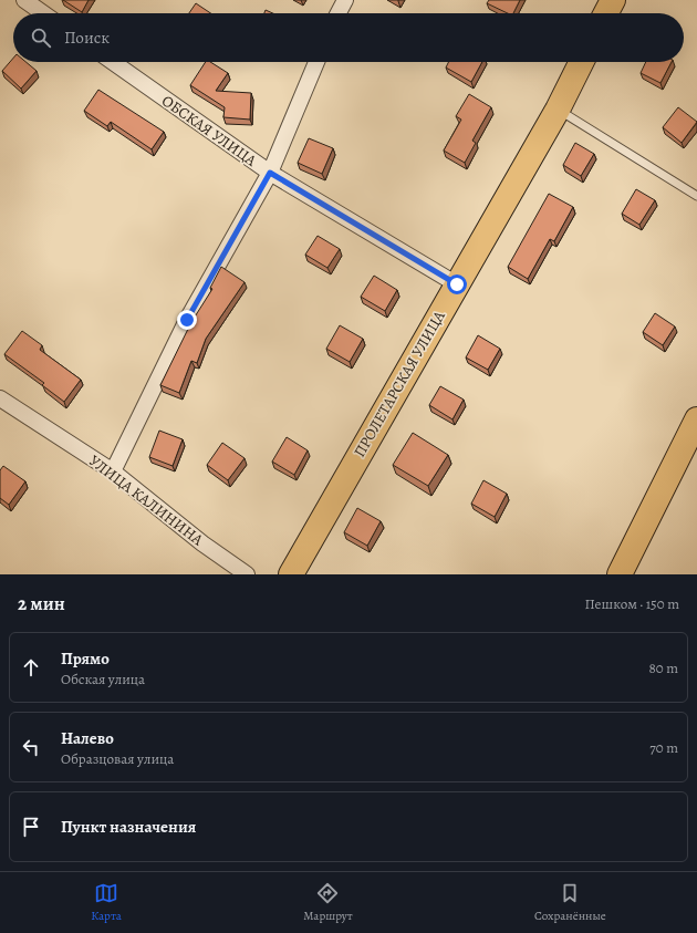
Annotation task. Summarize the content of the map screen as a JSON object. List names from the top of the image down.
{
  "streets": {
    "main road": ["ПРОЛЕТАРСКАЯ УЛИЦА"],
    "street": ["ОБСКАЯ УЛИЦА", "УЛИЦА КАЛИНИНА"]
  },
  "crossings": [
    ["ОБСКАЯ УЛИЦА", "ПРОЛЕТАРСКАЯ УЛИЦА"]
  ],
  "page": {
    "search": "Поиск",
    "heading": ["2 мин", "Пешком · 150 m"],
    "list": [
      ["Прямо", "Обская улица", "80 m"],
      ["Налево", "Образцовая улица", "70 m"],
      "Пункт назначения"
    ],
    "nav": ["Карта", "Маршрут", "Сохранённые"]
  }
}
